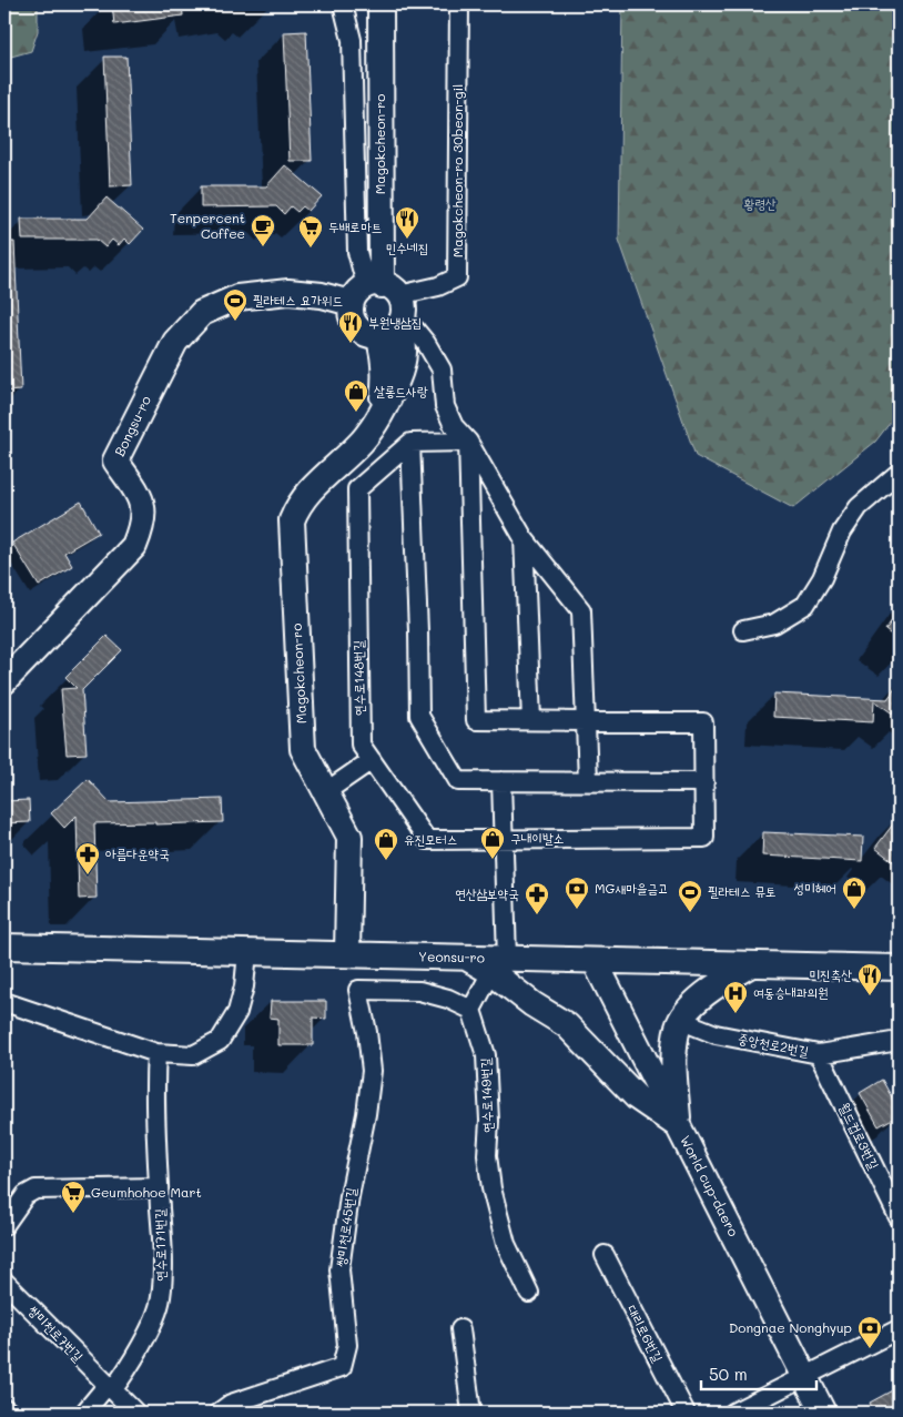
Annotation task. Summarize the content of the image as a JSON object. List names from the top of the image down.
{
  "streets": {
    "main road": [
      "Magokcheon-ro",
      "Bongsu-ro",
      "Yeonsu-ro",
      "World cup-daero"
    ],
    "street": [
      "Magokcheon-ro 30beon-gil",
      "연수로148번길",
      "중앙천로2번길",
      "연수로149번길",
      "월드컵로3번길",
      "쌍미천로45번길",
      "연수로171번길",
      "쌍미천로7번길",
      "대리로6번길"
    ]
  },
  "crossings": [
    ["Magokcheon-ro", "Magokcheon-ro 30beon-gil"],
    ["Magokcheon-ro", "Bongsu-ro"],
    ["Magokcheon-ro", "Yeonsu-ro"],
    ["Magokcheon-ro 30beon-gil", "Bongsu-ro"],
    ["중앙천로2번길", "월드컵로3번길"],
    ["연수로149번길", "쌍미천로45번길"],
    ["연수로171번길", "쌍미천로7번길"]
  ],
  "parks": ["황령산"],
  "places": {
    "restaurant": ["민수네집", "부원냉삼집", "미진축산"],
    "cafe": ["Tenpercent Coffee"],
    "supermarket": ["두배로마트", "Geumhohoe Mart"],
    "sports": ["필라테스 요가위드", "필라테스 뮤토"],
    "shop": [
      "살롱드사랑",
      "구내이발소",
      "유진모터스",
      "성미헤어"
    ],
    "pharmacy": ["아름다운약국", "연산삼보약국"],
    "bank": ["MG새마을금고", "Dongnae Nonghyup"],
    "hospital": ["여동승내과의원"]
  },
  "scale_bar": "50 m"
}
